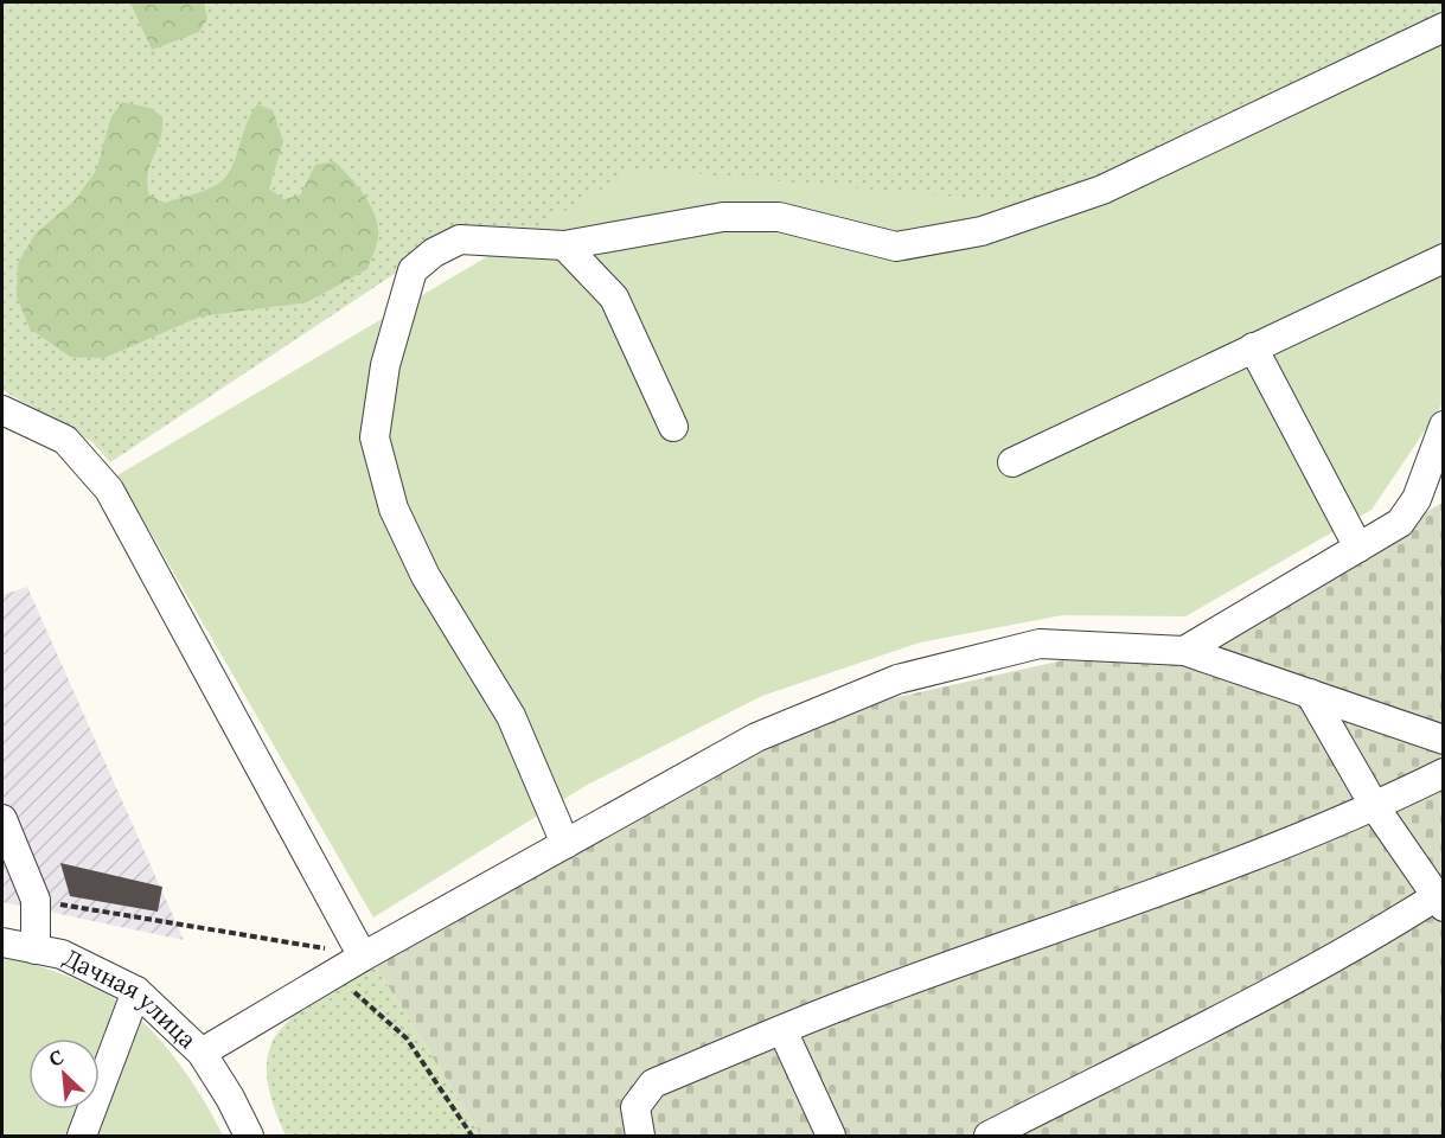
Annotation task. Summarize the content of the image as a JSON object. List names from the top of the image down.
{
  "streets": {
    "street": ["Дачная улица"]
  },
  "north": "top left"
}
